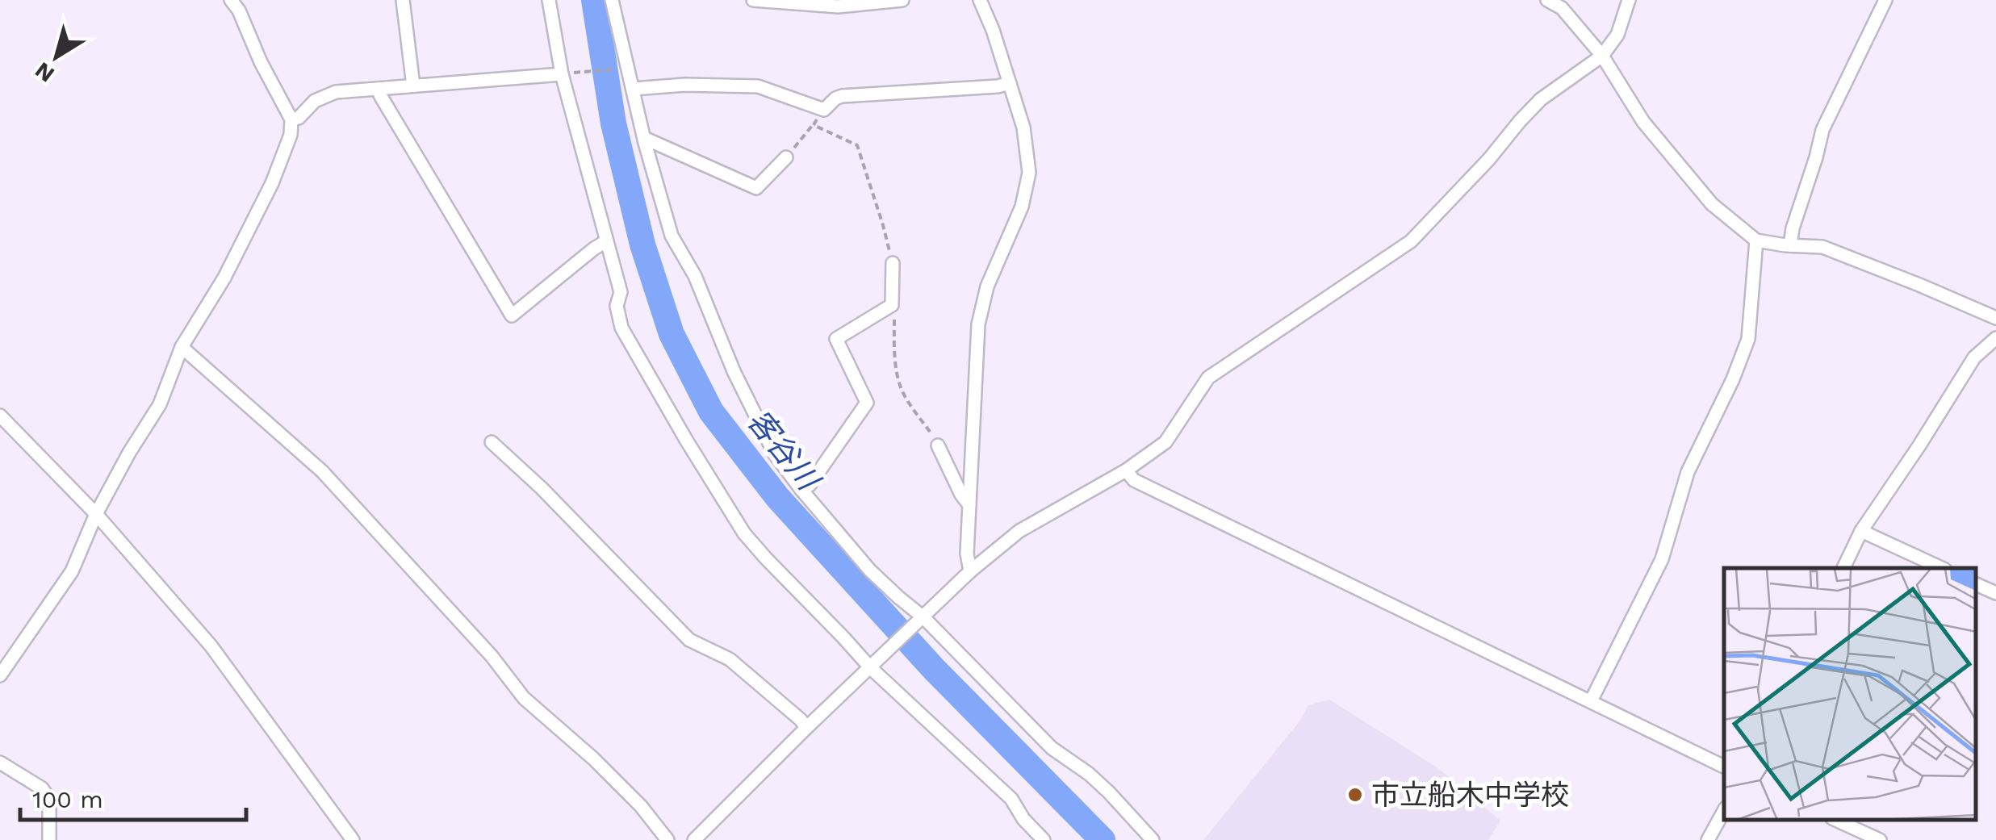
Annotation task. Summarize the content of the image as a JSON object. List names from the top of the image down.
{
  "water": ["客谷川"],
  "places": ["市立船木中学校"],
  "scale_bar": "100 m",
  "north": "bottom left"
}
